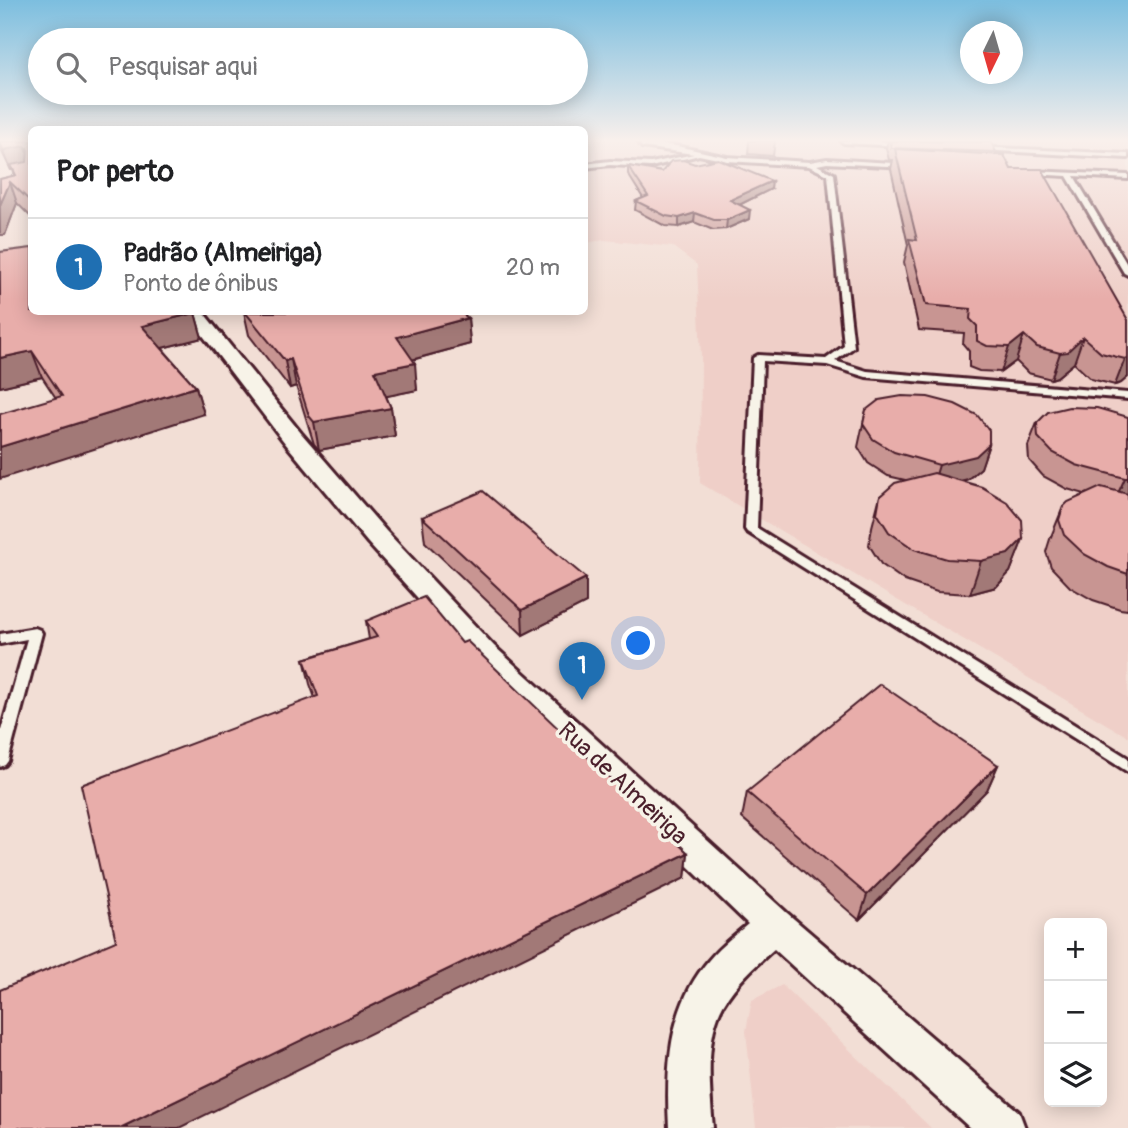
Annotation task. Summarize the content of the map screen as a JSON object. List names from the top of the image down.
{
  "streets": {
    "street": ["Rua de Almeiriga"]
  },
  "north": "bottom",
  "page": {
    "search": "Pesquisar aqui",
    "heading": "Por perto",
    "list": [
      {
        "mark": "1",
        "name": "Padrão (Almeiriga)",
        "note": "Ponto de ônibus",
        "value": "20 m"
      }
    ],
    "pins": "1",
    "map_buttons": ["+", "−"]
  }
}
